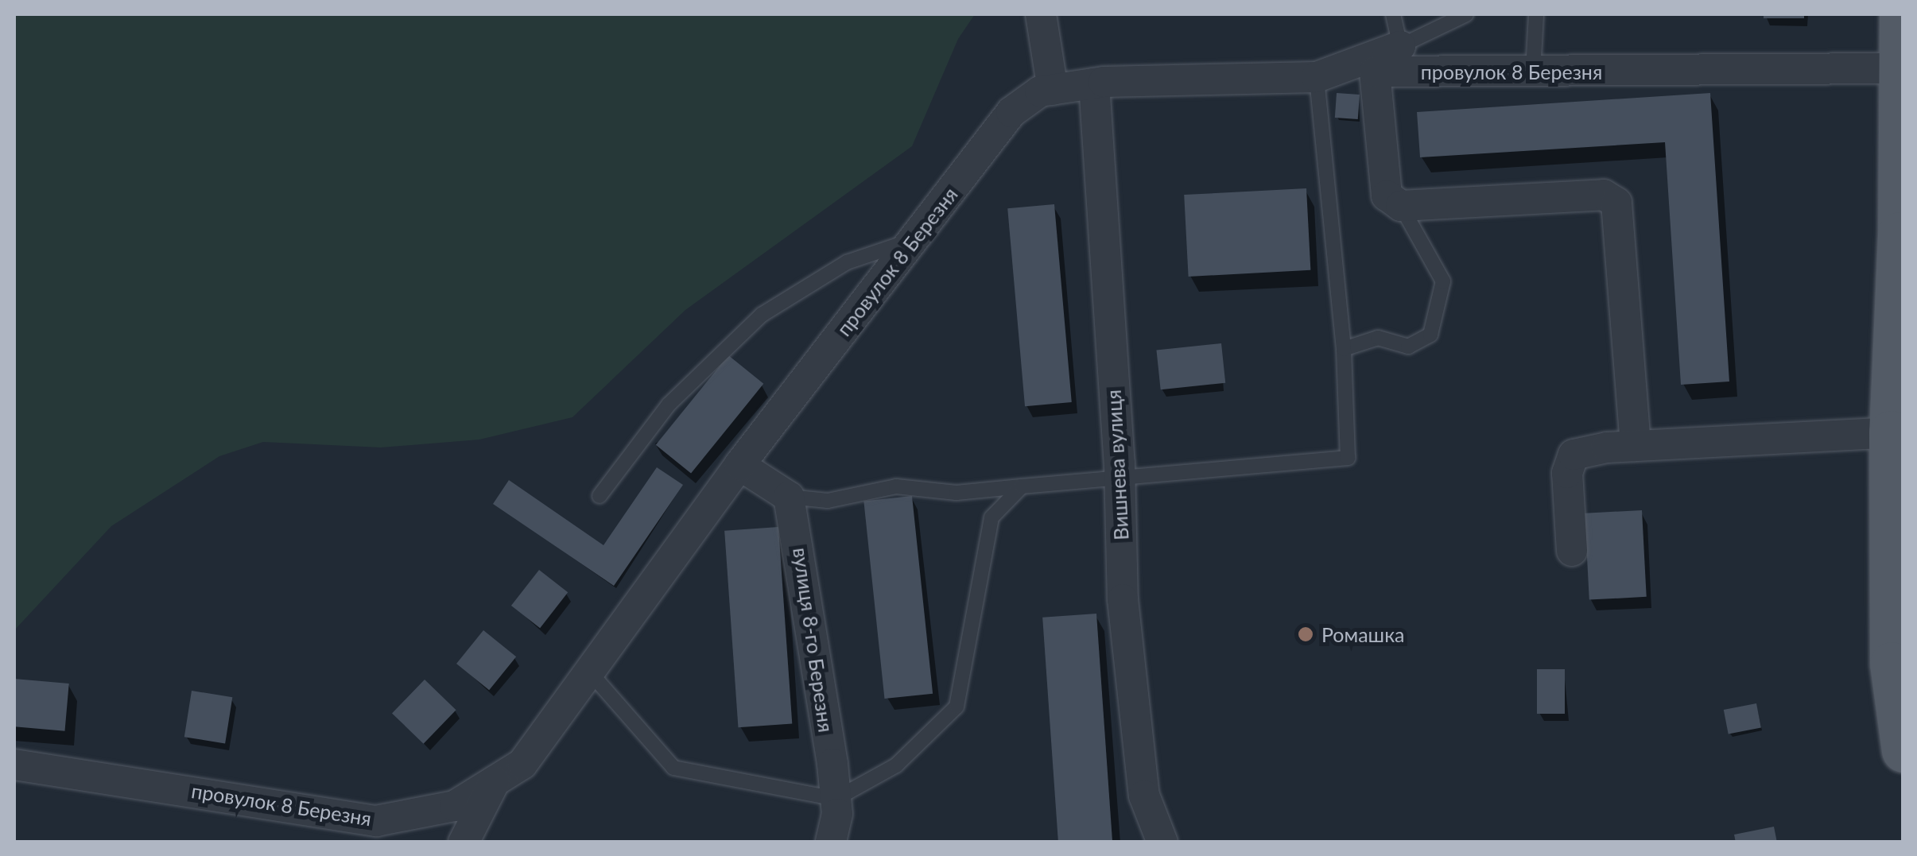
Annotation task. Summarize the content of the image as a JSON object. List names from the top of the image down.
{
  "streets": {
    "street": ["провулок 8 Березня", "Вишнева вулиця", "вулиця 8-го Березня"]
  },
  "crossings": [
    ["провулок 8 Березня", "Вишнева вулиця"]
  ],
  "places": ["Ромашка"]
}
